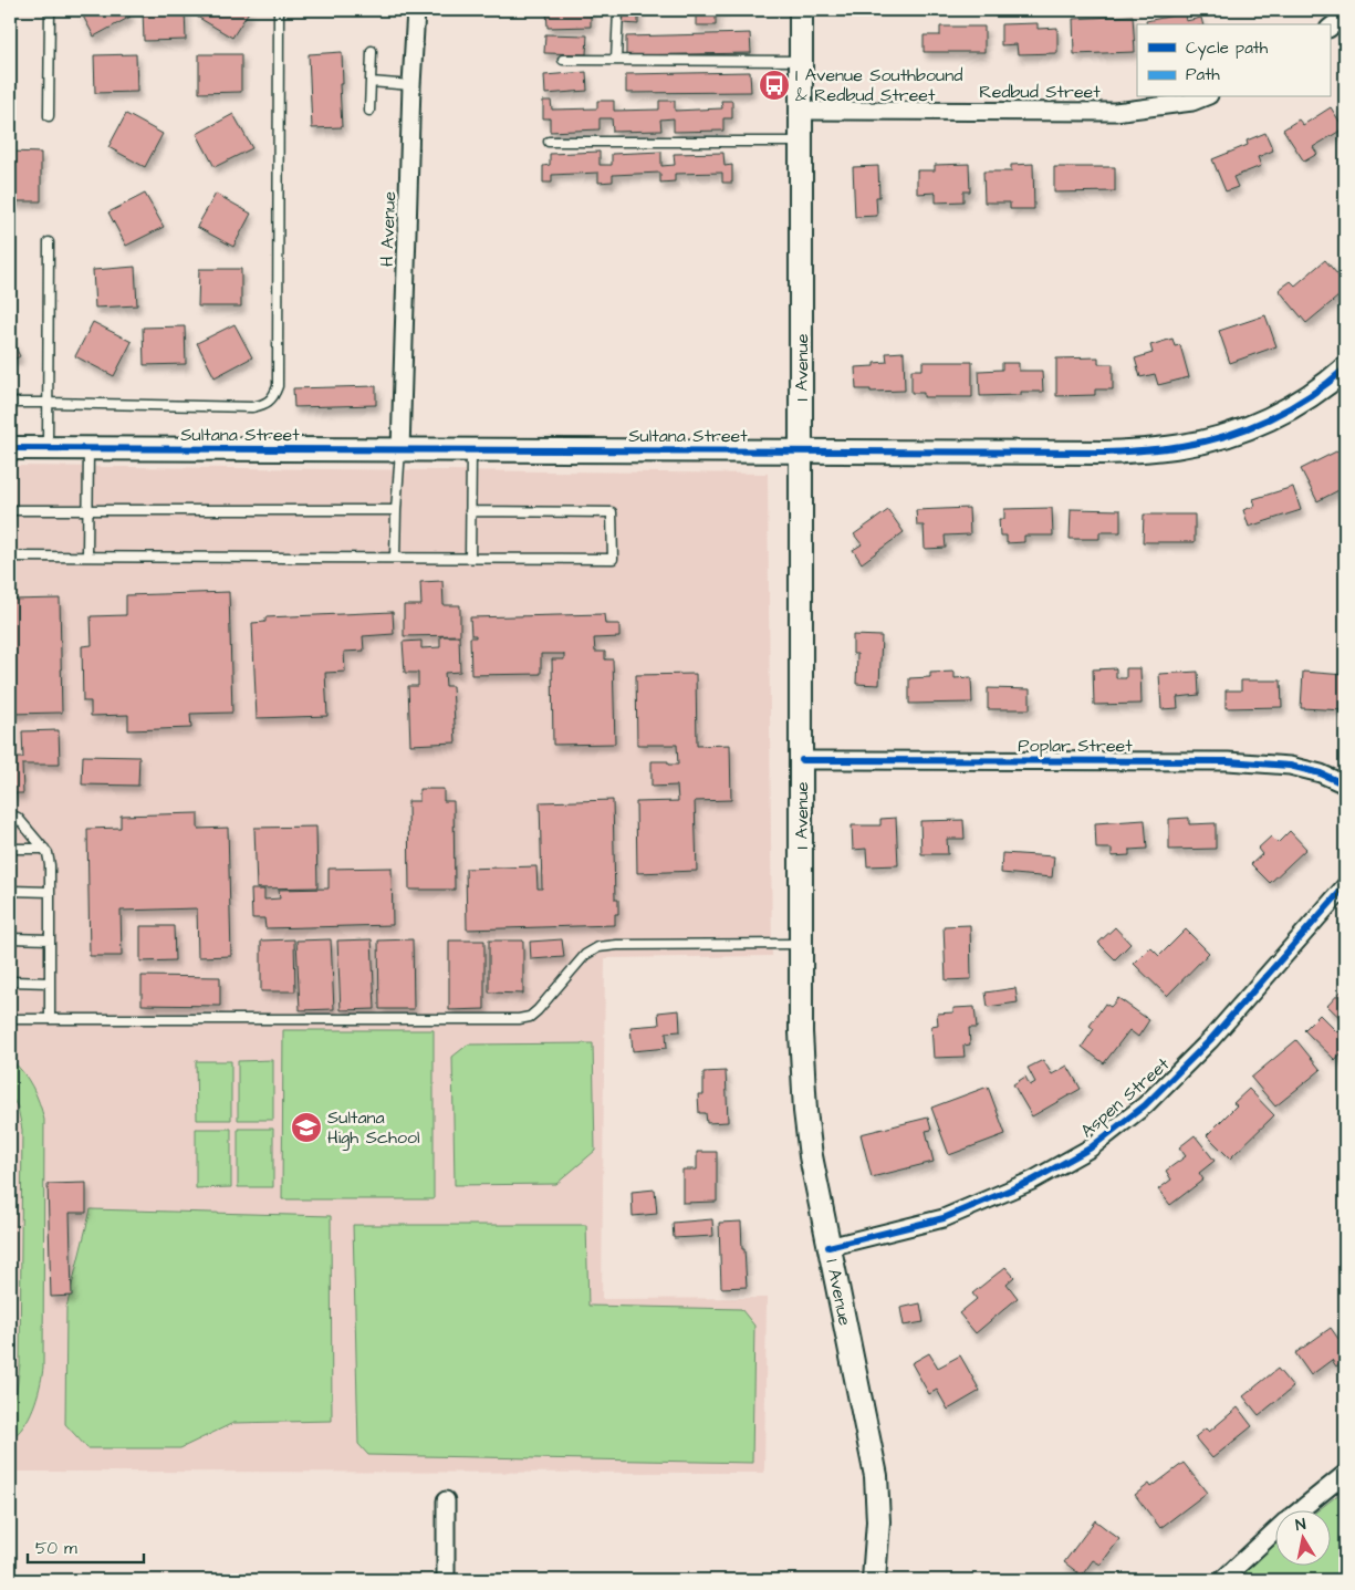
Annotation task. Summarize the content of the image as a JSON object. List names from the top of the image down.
{
  "streets": {
    "main road": ["I Avenue", "Sultana Street"],
    "street": [
      "Redbud Street",
      "H Avenue",
      "Poplar Street",
      "Aspen Street"
    ]
  },
  "crossings": [
    ["Redbud Street", "I Avenue"],
    ["H Avenue", "Sultana Street"],
    ["I Avenue", "Sultana Street"],
    ["I Avenue", "Poplar Street"],
    ["I Avenue", "Aspen Street"]
  ],
  "places": {
    "bus stop": ["I Avenue Southbound & Redbud Street"],
    "school or university": ["Sultana High School"]
  },
  "legend": ["Cycle path", "Path"],
  "scale_bar": "50 m",
  "north": "top"
}
